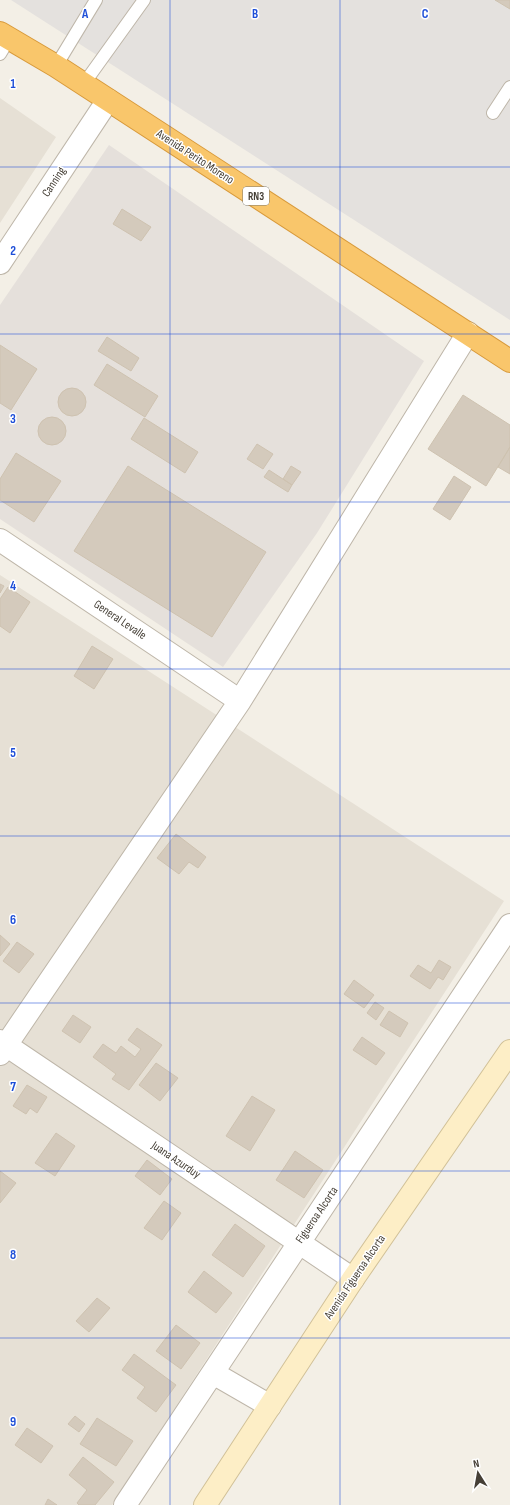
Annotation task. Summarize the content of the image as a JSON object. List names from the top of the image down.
{
  "streets": {
    "highway": ["Avenida Perito Moreno", "RN3"],
    "main road": ["Avenida Figueroa Alcorta"],
    "street": [
      "Canning",
      "General Levalle",
      "Juana Azurduy",
      "Figueroa Alcorta"
    ]
  },
  "crossings": [
    ["Avenida Perito Moreno", "Canning"],
    ["Juana Azurduy", "Figueroa Alcorta"],
    ["Juana Azurduy", "Avenida Figueroa Alcorta"]
  ],
  "north": "top",
  "grid": {
    "columns": ["A", "B", "C"],
    "rows": [
      "1",
      "2",
      "3",
      "4",
      "5",
      "6",
      "7",
      "8",
      "9"
    ]
  }
}
